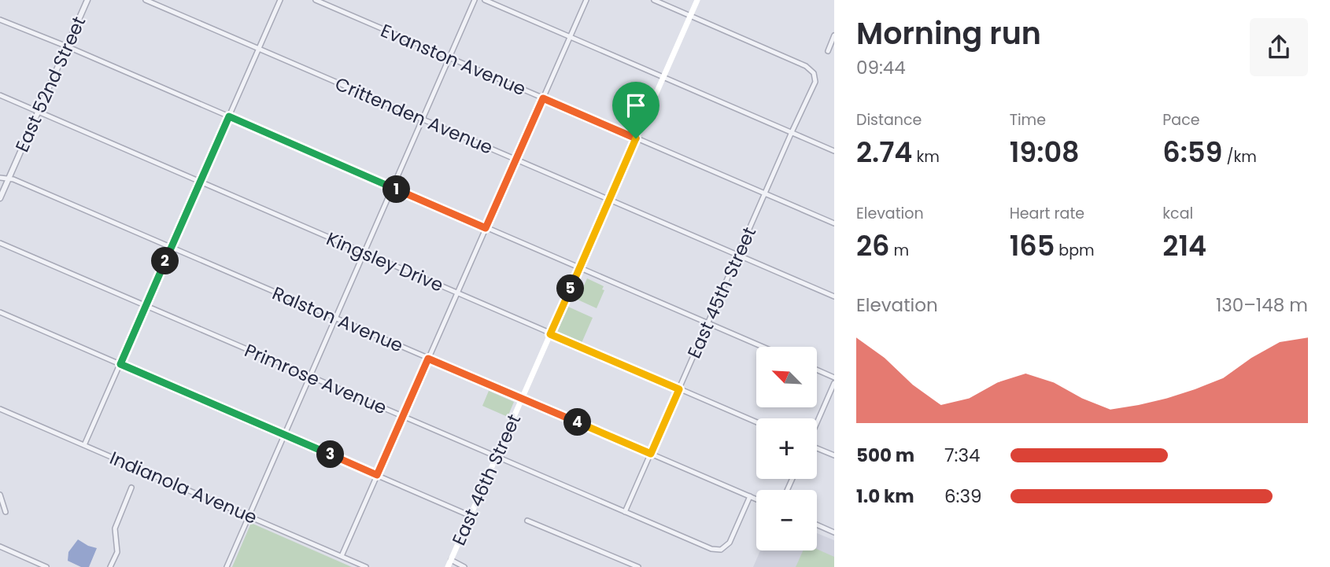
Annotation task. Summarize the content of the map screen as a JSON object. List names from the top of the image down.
{
  "streets": {
    "main road": ["East 46th Street"],
    "street": [
      "Evanston Avenue",
      "East 52nd Street",
      "Crittenden Avenue",
      "Kingsley Drive",
      "East 45th Street",
      "Ralston Avenue",
      "Primrose Avenue",
      "Indianola Avenue"
    ]
  },
  "crossings": [
    ["Evanston Avenue", "East 45th Street"],
    ["Evanston Avenue", "East 46th Street"],
    ["East 52nd Street", "Kingsley Drive"],
    ["East 52nd Street", "Ralston Avenue"],
    ["Crittenden Avenue", "East 45th Street"],
    ["Crittenden Avenue", "East 46th Street"],
    ["Kingsley Drive", "East 45th Street"],
    ["Kingsley Drive", "East 46th Street"],
    ["East 45th Street", "Ralston Avenue"],
    ["East 45th Street", "Primrose Avenue"],
    ["East 45th Street", "East 46th Street"],
    ["Ralston Avenue", "Primrose Avenue"],
    ["Ralston Avenue", "East 46th Street"],
    ["Primrose Avenue", "East 46th Street"]
  ],
  "north": "top left",
  "page": {
    "heading": ["Morning run", "09:44"],
    "stats": [
      ["Distance", "2.74 km"],
      ["Time", "19:08"],
      ["Pace", "6:59 /km"],
      ["Elevation", "26 m"],
      ["Heart rate", "165 bpm"],
      ["kcal", "214"]
    ],
    "pins": [
      "1",
      "2",
      "5",
      "4",
      "3"
    ],
    "chart": ["Elevation", "130–148 m"],
    "map_buttons": ["+", "−"],
    "list": [
      {
        "name": "500 m",
        "note": "7:34"
      },
      {
        "name": "1.0 km",
        "note": "6:39"
      }
    ]
  }
}
